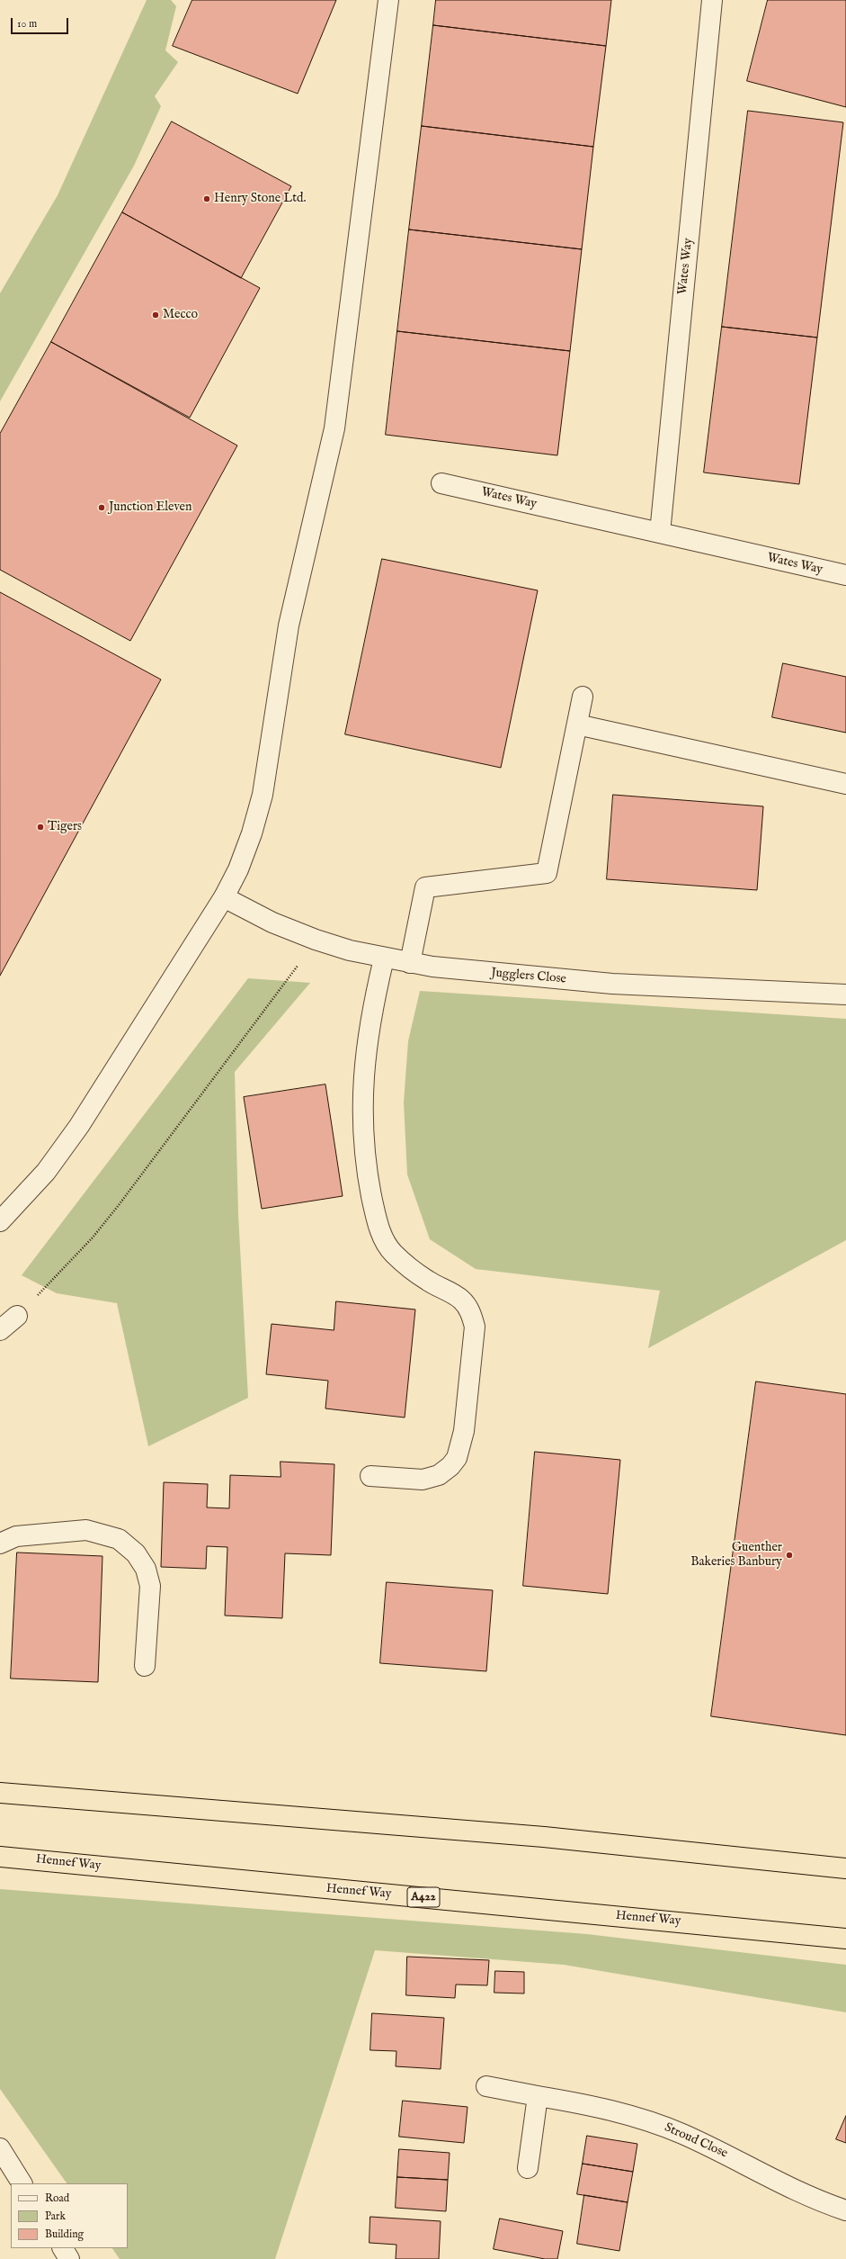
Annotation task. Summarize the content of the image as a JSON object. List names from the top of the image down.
{
  "streets": {
    "highway": ["Hennef Way", "A422"],
    "street": ["Wates Way", "Jugglers Close", "Stroud Close"]
  },
  "places": [
    "Henry Stone Ltd.",
    "Mecco",
    "Junction Eleven",
    "Tigers",
    "Guenther Bakeries Banbury"
  ],
  "legend": ["Road", "Park", "Building"],
  "scale_bar": "10 m"
}
